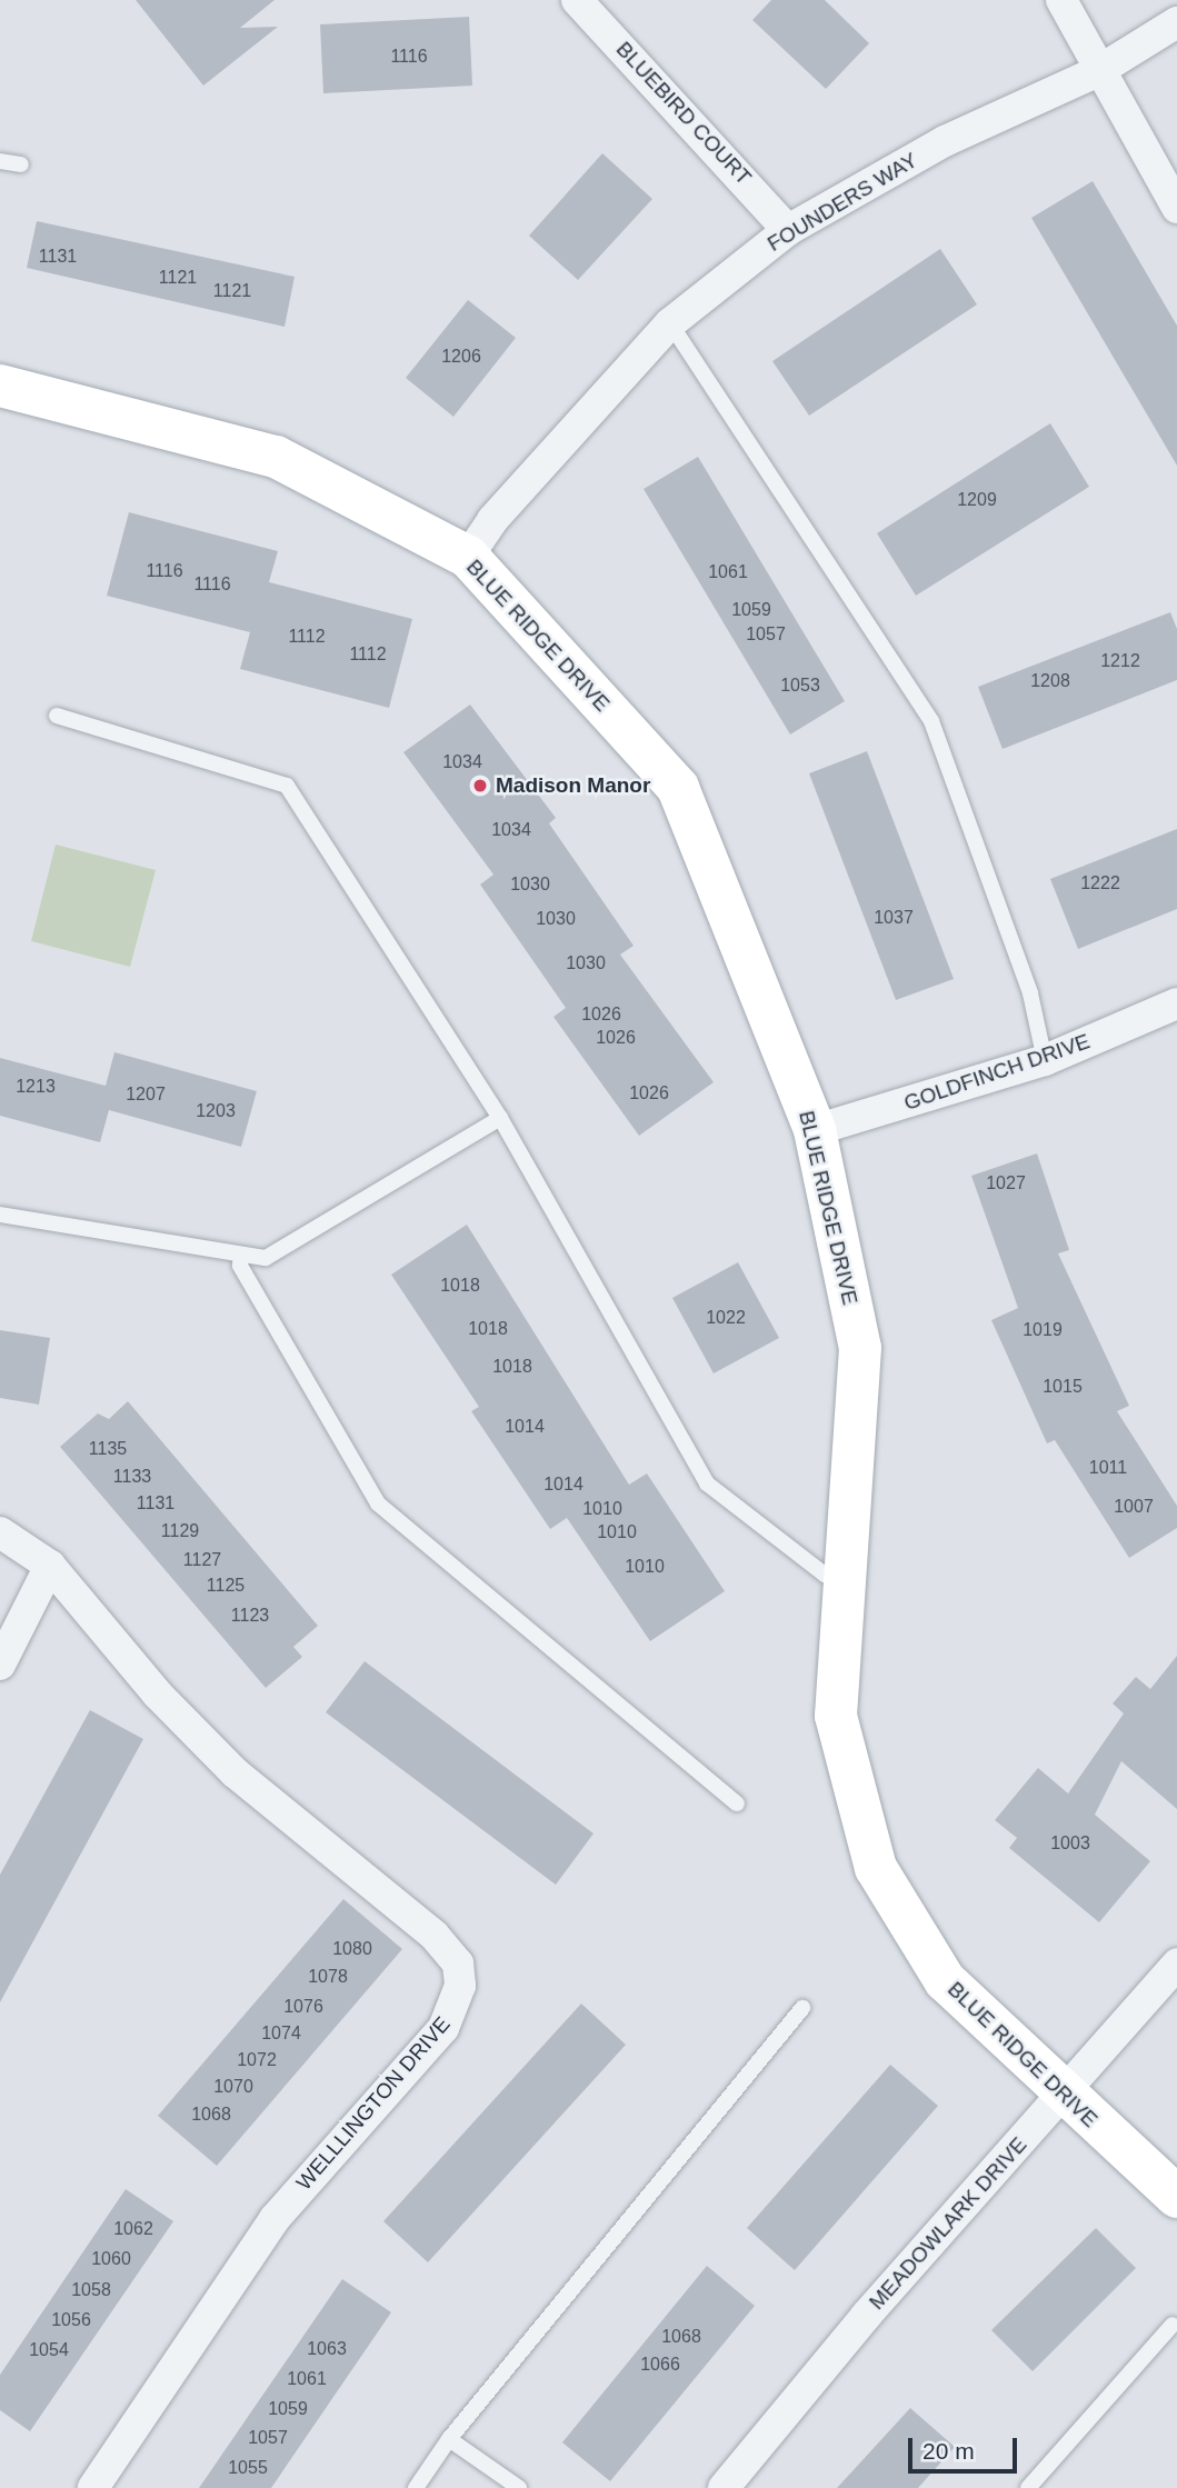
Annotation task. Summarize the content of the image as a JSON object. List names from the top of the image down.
{
  "streets": {
    "street": [
      "BLUEBIRD COURT",
      "FOUNDERS WAY",
      "BLUE RIDGE DRIVE",
      "GOLDFINCH DRIVE",
      "WELLLINGTON DRIVE",
      "MEADOWLARK DRIVE"
    ]
  },
  "crossings": [
    ["BLUEBIRD COURT", "FOUNDERS WAY"],
    ["FOUNDERS WAY", "BLUE RIDGE DRIVE"],
    ["BLUE RIDGE DRIVE", "GOLDFINCH DRIVE"],
    ["BLUE RIDGE DRIVE", "MEADOWLARK DRIVE"]
  ],
  "places": ["Madison Manor"],
  "house_numbers": [
    "1116",
    "1131",
    "1121",
    "1121",
    "1206",
    "1209",
    "1116",
    "1061",
    "1116",
    "1059",
    "1057",
    "1112",
    "1112",
    "1212",
    "1208",
    "1053",
    "1034",
    "1034",
    "1222",
    "1030",
    "1037",
    "1030",
    "1030",
    "1026",
    "1026",
    "1213",
    "1026",
    "1207",
    "1203",
    "1027",
    "1018",
    "1022",
    "1018",
    "1019",
    "1018",
    "1015",
    "1014",
    "1135",
    "1011",
    "1133",
    "1014",
    "1131",
    "1007",
    "1010",
    "1129",
    "1010",
    "1127",
    "1010",
    "1125",
    "1123",
    "1003",
    "1080",
    "1078",
    "1076",
    "1074",
    "1072",
    "1070",
    "1068",
    "1062",
    "1060",
    "1058",
    "1056",
    "1068",
    "1063",
    "1054",
    "1066",
    "1061",
    "1059",
    "1057",
    "1055"
  ],
  "scale_bar": "20 m"
}
